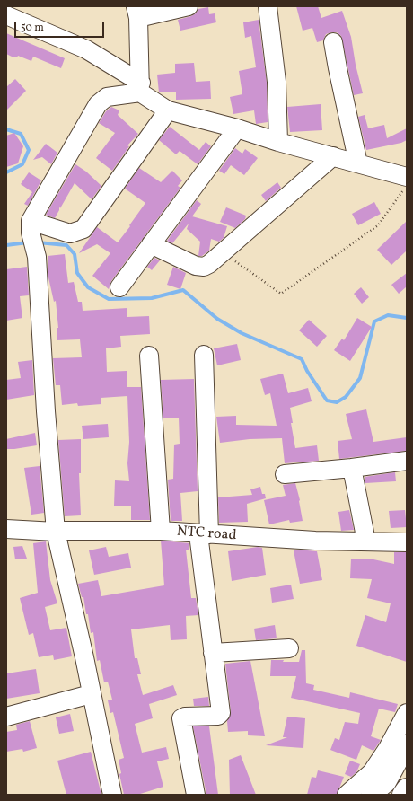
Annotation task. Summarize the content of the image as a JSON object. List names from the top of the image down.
{
  "streets": {
    "street": ["NTC road"]
  },
  "scale_bar": "50 m"
}
